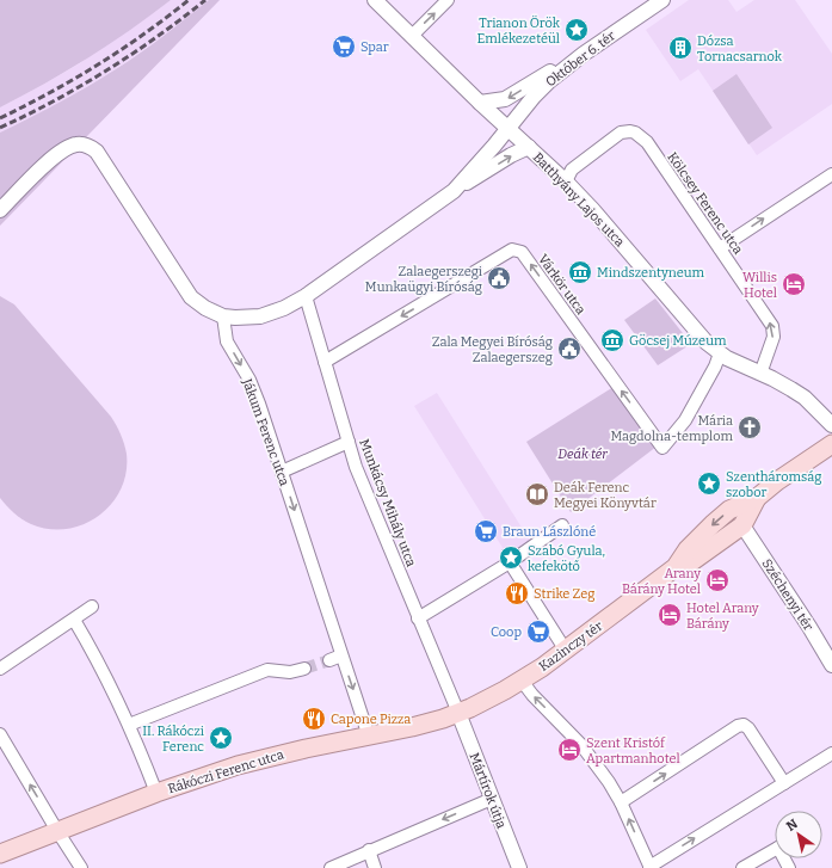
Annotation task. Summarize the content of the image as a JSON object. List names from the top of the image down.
{
  "streets": {
    "main road": ["Kazinczy tér", "Rákóczi Ferenc utca"],
    "street": [
      "Október 6. tér",
      "Batthyány Lajos utca",
      "Kölcsey Ferenc utca",
      "Várkör utca",
      "Jákum Ferenc utca",
      "Munkácsy Mihály utca",
      "Széchenyi tér",
      "Mártírok útja"
    ]
  },
  "crossings": [
    ["Október 6. tér", "Batthyány Lajos utca"],
    ["Batthyány Lajos utca", "Kölcsey Ferenc utca"],
    ["Batthyány Lajos utca", "Várkör utca"],
    ["Várkör utca", "Munkácsy Mihály utca"],
    ["Jákum Ferenc utca", "Rákóczi Ferenc utca"],
    ["Munkácsy Mihály utca", "Kazinczy tér"],
    ["Munkácsy Mihály utca", "Rákóczi Ferenc utca"],
    ["Munkácsy Mihály utca", "Mártírok útja"],
    ["Széchenyi tér", "Kazinczy tér"],
    ["Kazinczy tér", "Rákóczi Ferenc utca"],
    ["Kazinczy tér", "Mártírok útja"],
    ["Rákóczi Ferenc utca", "Mártírok útja"]
  ],
  "one_way": ["Jákum Ferenc utca"],
  "parks": ["Deák tér"],
  "places": {
    "place": [
      "Trianon Örök Emlékezetéül",
      "Szentháromság szobor",
      "Szabó Gyula, kefekötő",
      "II. Rákóczi Ferenc"
    ],
    "supermarket": ["Spar", "Braun Lászlóné", "Coop"],
    "building": ["Dózsa Tornacsarnok"],
    "museum": ["Mindszentyneum", "Göcsej Múzeum"],
    "public building": ["Zalaegerszegi Munkaügyi Bíróság", "Zala Megyei Bíróság Zalaegerszeg"],
    "hotel": [
      "Willis Hotel",
      "Arany Bárány Hotel",
      "Hotel Arany Bárány",
      "Szent Kristóf Apartmanhotel"
    ],
    "church": ["Mária Magdolna-templom"],
    "library": ["Deák Ferenc Megyei Könyvtár"],
    "restaurant": ["Strike Zeg", "Capone Pizza"]
  },
  "north": "top left"
}
